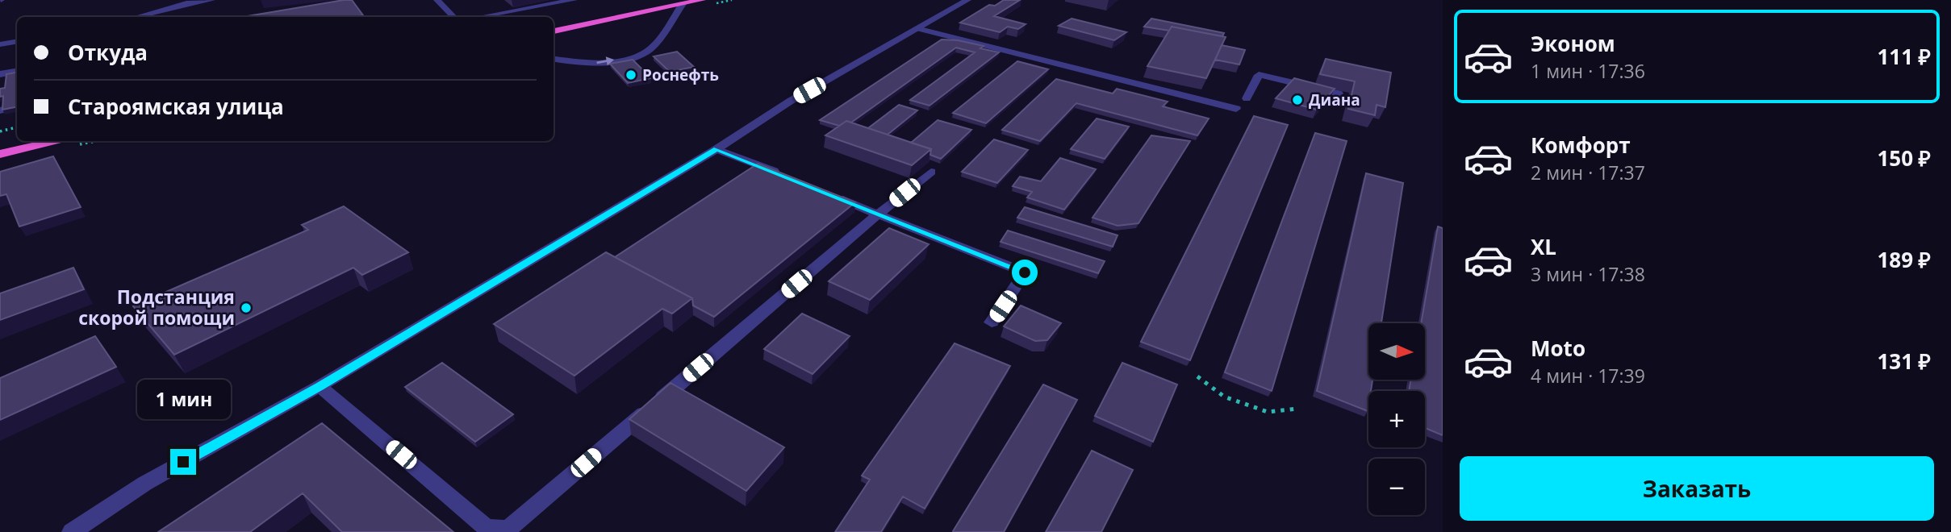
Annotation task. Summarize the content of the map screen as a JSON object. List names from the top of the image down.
{
  "places": ["Роснефть", "Диана", "Подстанция скорой помощи"],
  "north": "right",
  "page": {
    "list": [
      {
        "name": "Эконом",
        "note": "1 мин · 17:36",
        "value": "111 ₽"
      },
      {
        "name": "Комфорт",
        "note": "2 мин · 17:37",
        "value": "150 ₽"
      },
      {
        "name": "XL",
        "note": "3 мин · 17:38",
        "value": "189 ₽"
      },
      {
        "name": "Moto",
        "note": "4 мин · 17:39",
        "value": "131 ₽"
      }
    ],
    "banner": ["Откуда", "Староямская улица"],
    "map_buttons": ["+", "−"],
    "bubble": "1 мин",
    "buttons": "Заказать"
  }
}
